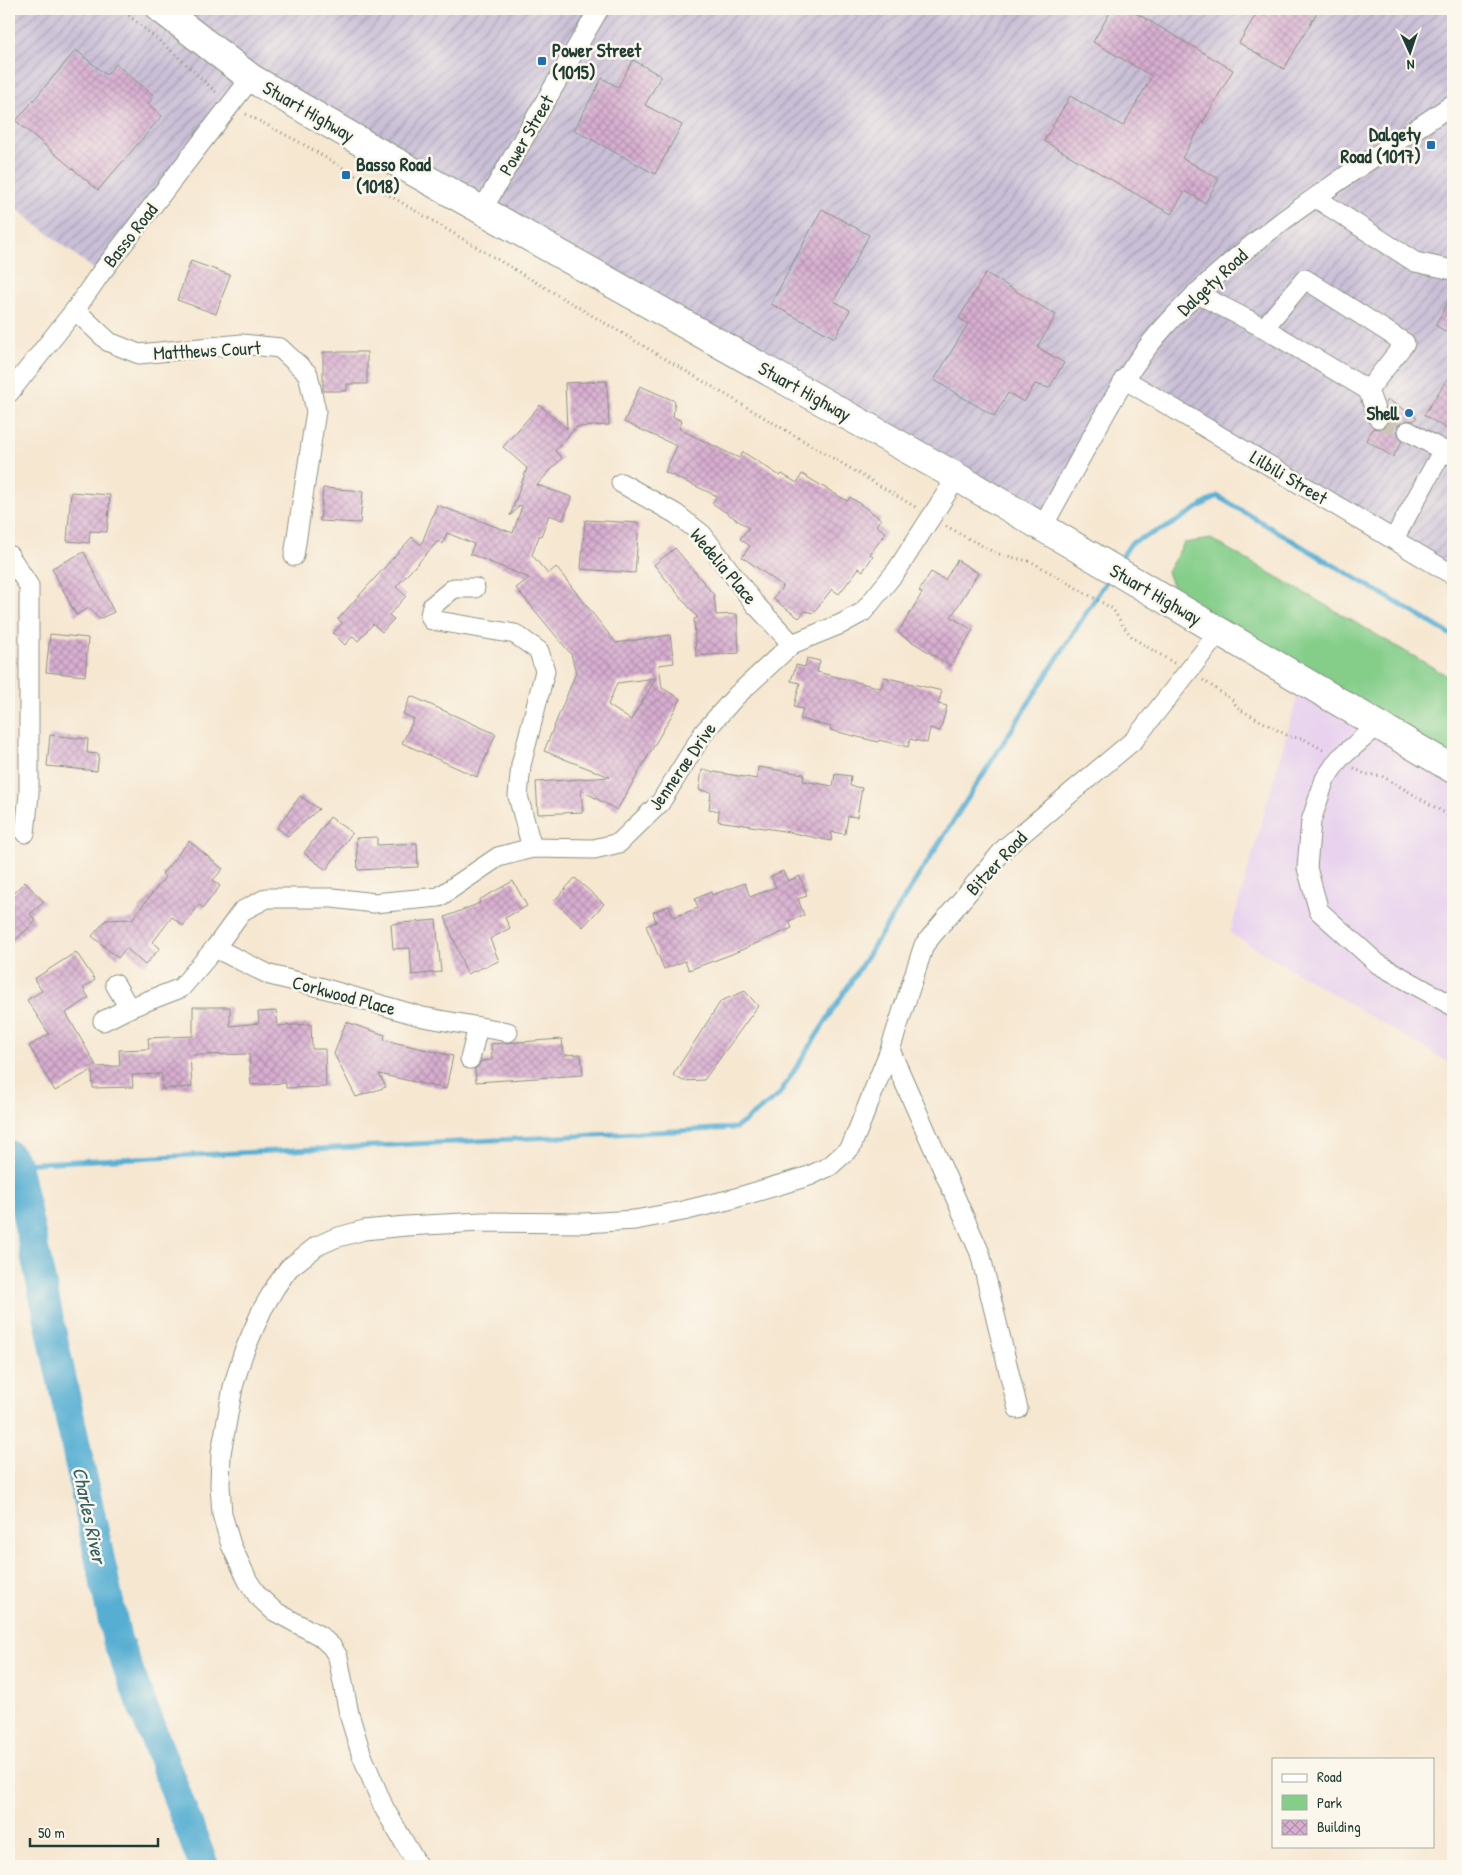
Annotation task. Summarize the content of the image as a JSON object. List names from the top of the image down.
{
  "streets": {
    "highway": ["Stuart Highway"],
    "street": [
      "Power Street",
      "Basso Road",
      "Dalgety Road",
      "Matthews Court",
      "Lilbili Street",
      "Wedelia Place",
      "Jennerae Drive",
      "Bitzer Road",
      "Corkwood Place"
    ]
  },
  "crossings": [
    ["Stuart Highway", "Power Street"],
    ["Stuart Highway", "Basso Road"],
    ["Stuart Highway", "Dalgety Road"],
    ["Stuart Highway", "Jennerae Drive"],
    ["Stuart Highway", "Bitzer Road"],
    ["Basso Road", "Matthews Court"],
    ["Dalgety Road", "Lilbili Street"],
    ["Wedelia Place", "Jennerae Drive"],
    ["Jennerae Drive", "Corkwood Place"]
  ],
  "water": ["Charles River"],
  "places": {
    "transit": ["Power Street (1015)", "Dalgety Road (1017)", "Basso Road (1018)"],
    "other": ["Shell"]
  },
  "legend": ["Road", "Park", "Building"],
  "scale_bar": "50 m",
  "north": "bottom"
}
